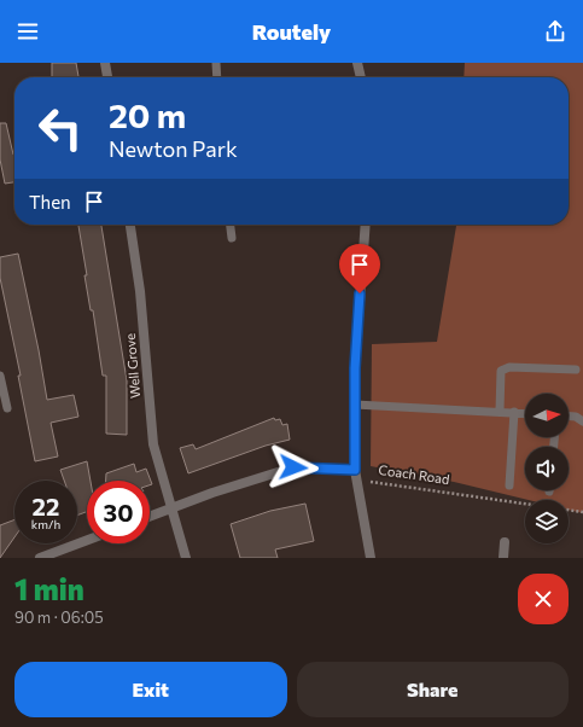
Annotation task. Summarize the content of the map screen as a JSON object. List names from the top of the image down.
{
  "streets": {
    "street": ["Well Grove"],
    "path": ["Coach Road"]
  },
  "north": "right",
  "page": {
    "header": "Routely",
    "turn": ["20 m", "Newton Park"],
    "then": "Then",
    "speed": "22 km/h",
    "limit": "30",
    "heading": ["1 min", "90 m · 06:05"],
    "buttons": ["Exit", "Share"]
  }
}
